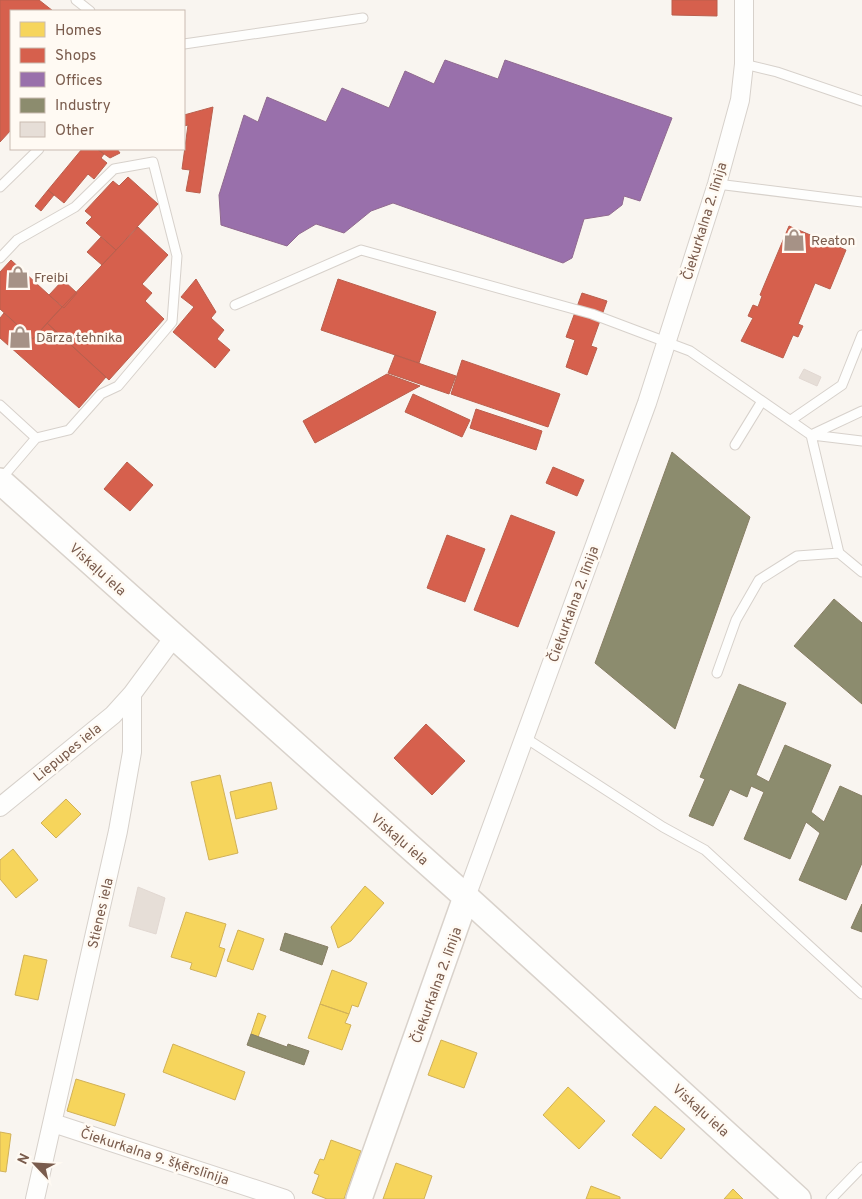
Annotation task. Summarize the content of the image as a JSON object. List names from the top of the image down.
{
  "streets": {
    "street": [
      "Čiekurkalna 2. līnija",
      "Viskaļu iela",
      "Liepupes iela",
      "Stienes iela",
      "Čiekurkalna 9. šķērslīnija"
    ]
  },
  "crossings": [
    ["Čiekurkalna 2. līnija", "Viskaļu iela"],
    ["Liepupes iela", "Stienes iela"],
    ["Stienes iela", "Čiekurkalna 9. šķērslīnija"]
  ],
  "places": {
    "shop": ["Reaton", "Freibi", "Dārza tehnika"]
  },
  "legend": [
    "Homes",
    "Shops",
    "Offices",
    "Industry",
    "Other"
  ],
  "north": "top left"
}
